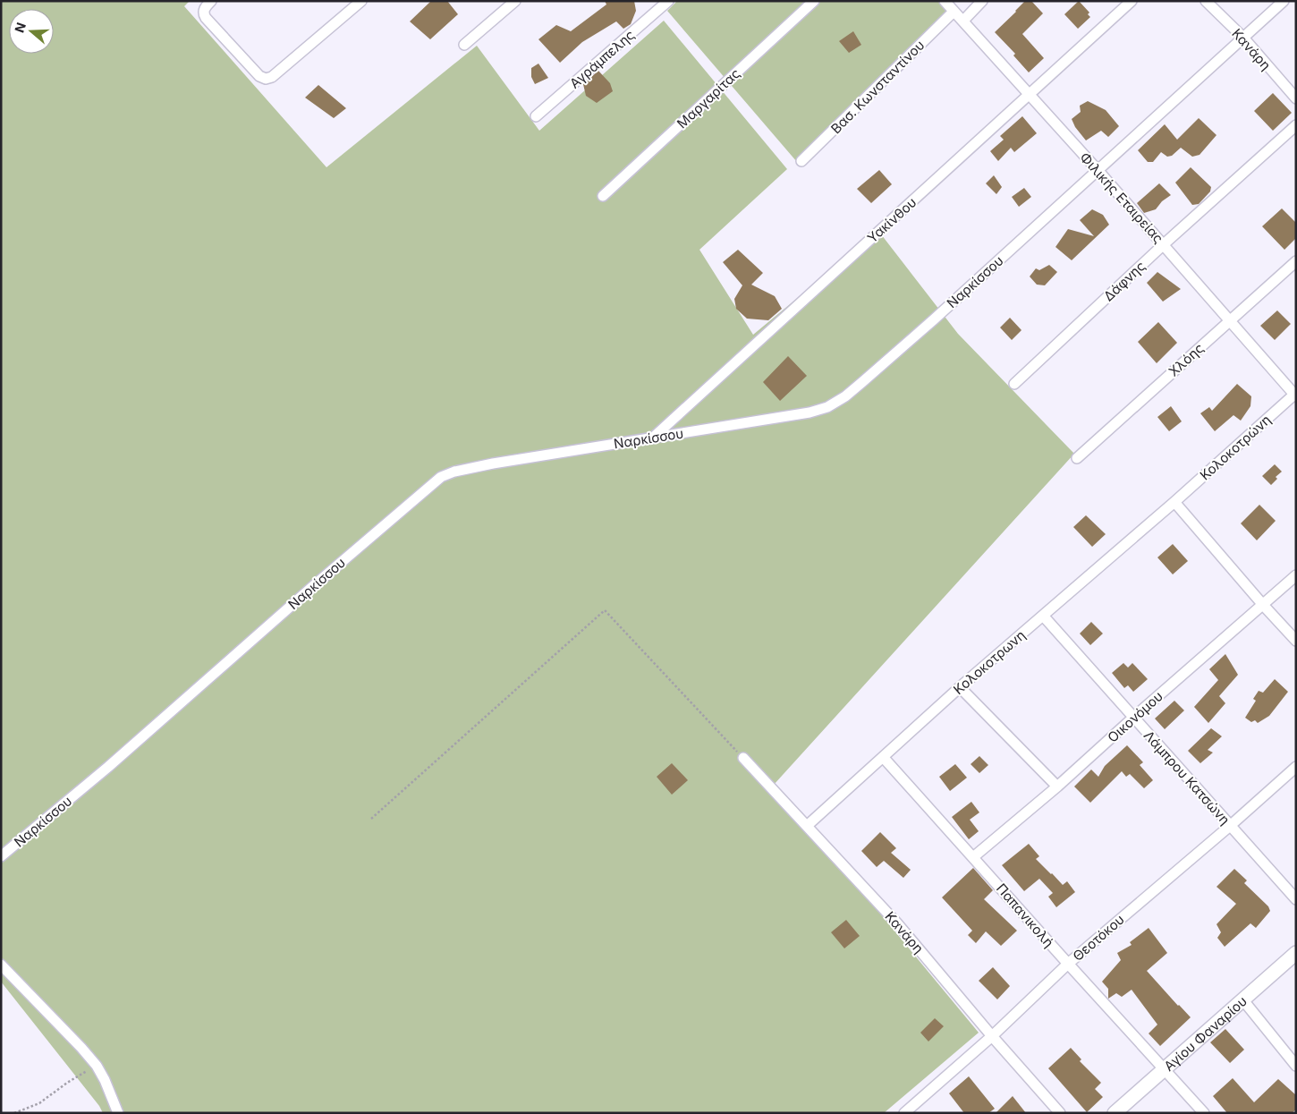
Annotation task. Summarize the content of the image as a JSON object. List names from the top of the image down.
{
  "streets": {
    "street": [
      "Κανάρη",
      "Αγράμπελης",
      "Βασ. Κωνσταντίνου",
      "Μαργαρίτας",
      "Φιλικής Εταιρείας",
      "Υακίνθου",
      "Δάφνης",
      "Ναρκίσσου",
      "Χλόης",
      "Κολοκοτρώνη",
      "Κολοκοτρωνη",
      "Οικονόμου",
      "Λάμπρου Κατσώνη",
      "Παπανικολή",
      "Θεοτόκου",
      "Αγίου Φαναρίου"
    ]
  },
  "crossings": [
    ["Κανάρη", "Ναρκίσσου"],
    ["Κανάρη", "Κολοκοτρωνη"],
    ["Κανάρη", "Θεοτόκου"],
    ["Βασ. Κωνσταντίνου", "Φιλικής Εταιρείας"],
    ["Φιλικής Εταιρείας", "Υακίνθου"],
    ["Φιλικής Εταιρείας", "Δάφνης"],
    ["Φιλικής Εταιρείας", "Ναρκίσσου"],
    ["Φιλικής Εταιρείας", "Χλόης"],
    ["Φιλικής Εταιρείας", "Κολοκοτρώνη"],
    ["Υακίνθου", "Ναρκίσσου"],
    ["Κολοκοτρώνη", "Κολοκοτρωνη"],
    ["Κολοκοτρωνη", "Λάμπρου Κατσώνη"],
    ["Κολοκοτρωνη", "Παπανικολή"],
    ["Οικονόμου", "Λάμπρου Κατσώνη"],
    ["Οικονόμου", "Παπανικολή"],
    ["Λάμπρου Κατσώνη", "Θεοτόκου"],
    ["Παπανικολή", "Θεοτόκου"],
    ["Παπανικολή", "Αγίου Φαναρίου"]
  ],
  "north": "left"
}
